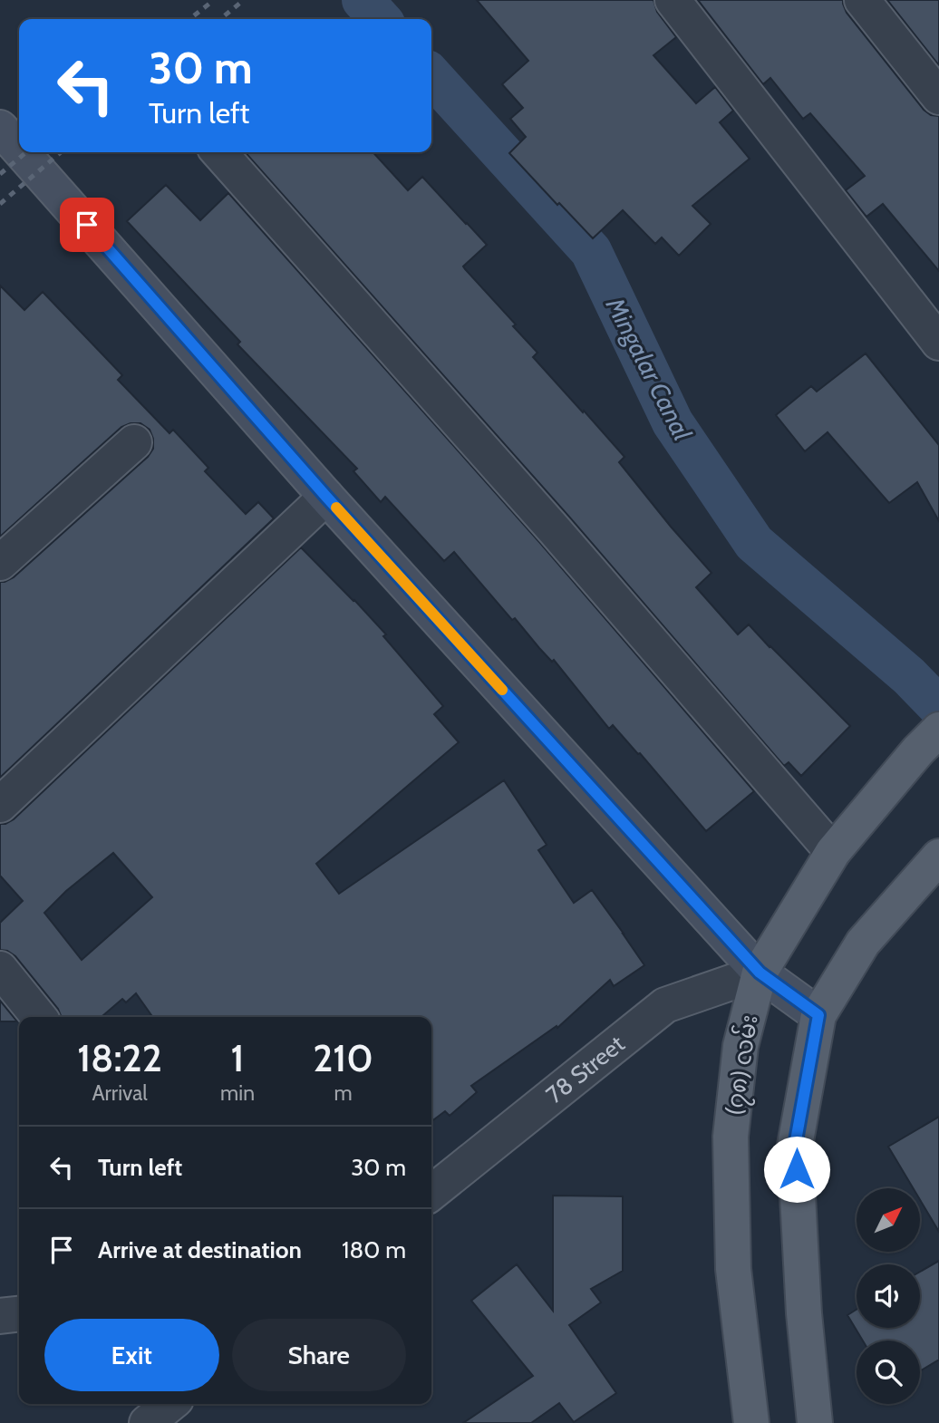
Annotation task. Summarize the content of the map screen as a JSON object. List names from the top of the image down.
{
  "streets": {
    "main road": ["(၇၈) လမ်း"],
    "street": ["78 Street"]
  },
  "crossings": [
    ["(၇၈) လမ်း", "78 Street"]
  ],
  "water": ["Mingalar Canal"],
  "north": "top right",
  "page": {
    "turn": ["30 m", "Turn left"],
    "eta": [
      "18:22",
      "Arrival",
      "1",
      "min",
      "210",
      "m"
    ],
    "list": [
      {
        "name": "Turn left",
        "value": "30 m"
      },
      {
        "name": "Arrive at destination",
        "value": "180 m"
      }
    ],
    "buttons": ["Exit", "Share"]
  }
}
